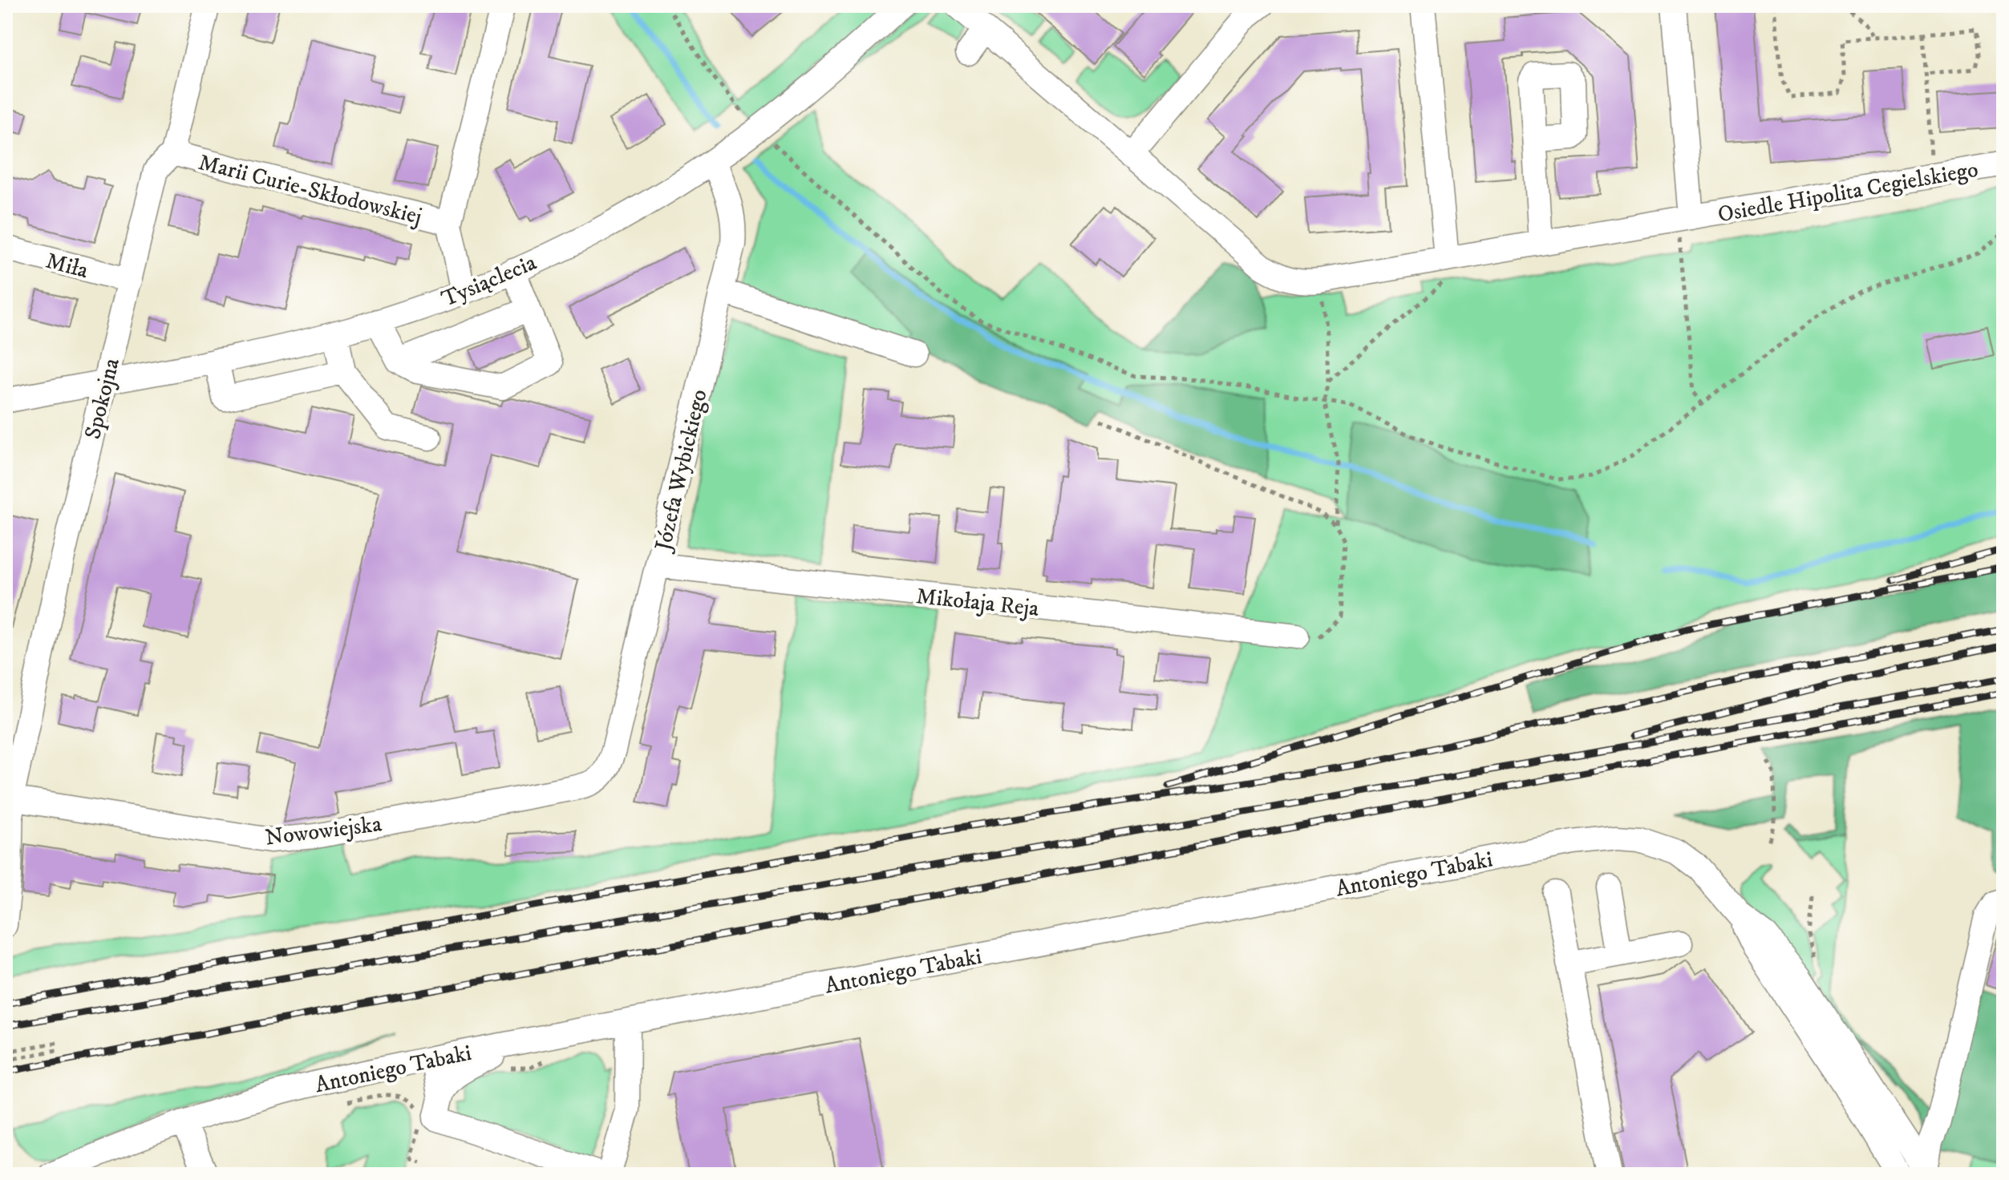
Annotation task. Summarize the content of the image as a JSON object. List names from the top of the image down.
{
  "streets": {
    "street": [
      "Marii Curie-Skłodowskiej",
      "Osiedle Hipolita Cegielskiego",
      "Miła",
      "Tysiąclecia",
      "Spokojna",
      "Józefa Wybickiego",
      "Mikołaja Reja",
      "Nowowiejska",
      "Antoniego Tabaki"
    ]
  },
  "crossings": [
    ["Marii Curie-Skłodowskiej", "Tysiąclecia"],
    ["Marii Curie-Skłodowskiej", "Spokojna"],
    ["Miła", "Spokojna"],
    ["Tysiąclecia", "Spokojna"],
    ["Tysiąclecia", "Józefa Wybickiego"],
    ["Spokojna", "Nowowiejska"],
    ["Józefa Wybickiego", "Mikołaja Reja"],
    ["Józefa Wybickiego", "Nowowiejska"]
  ]
}
